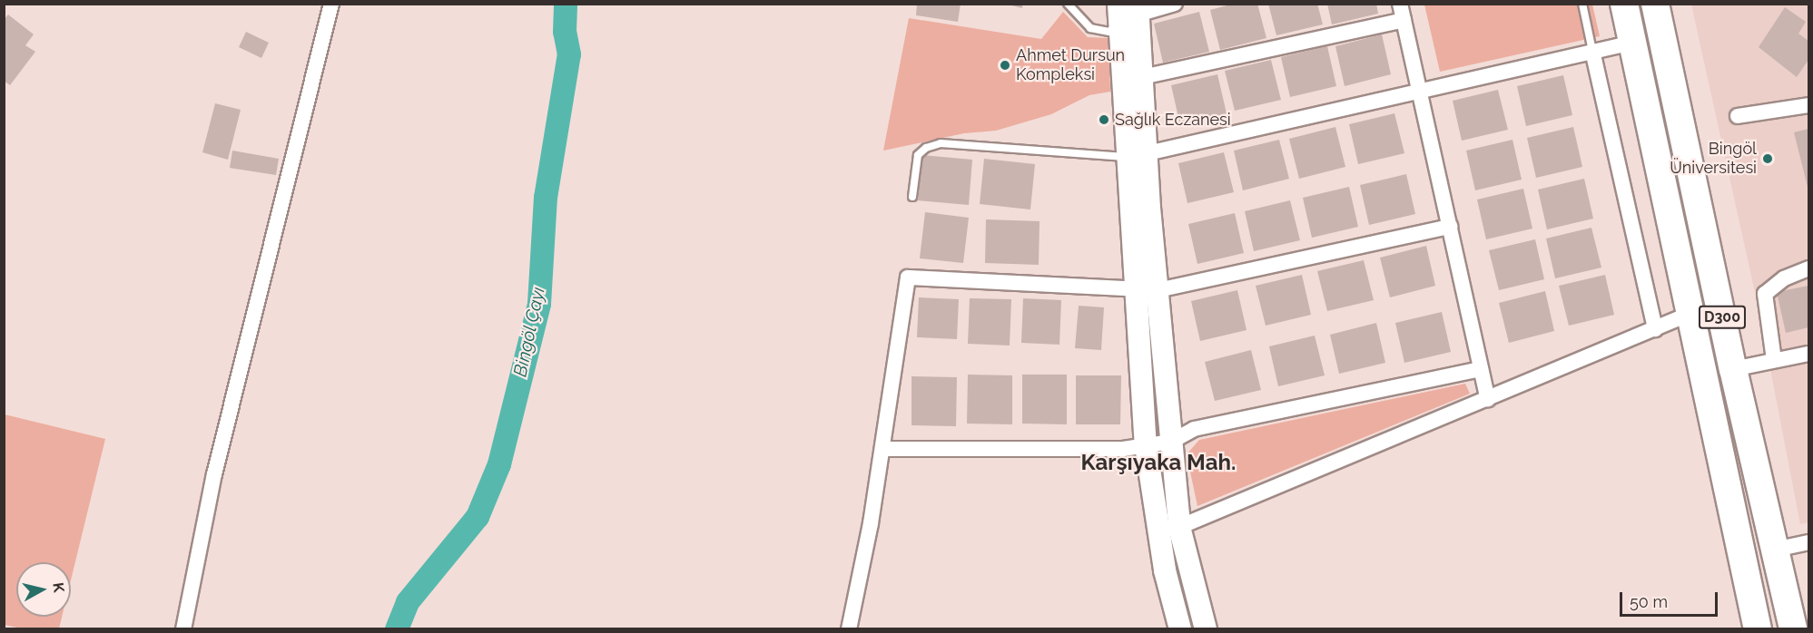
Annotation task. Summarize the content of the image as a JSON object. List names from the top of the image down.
{
  "streets": {
    "highway": ["D300"]
  },
  "districts": ["Karşıyaka Mah."],
  "water": ["Bingöl Çayı"],
  "places": ["Ahmet Dursun Kompleksi", "Sağlık Eczanesi", "Bingöl Üniversitesi"],
  "scale_bar": "50 m",
  "north": "right"
}
